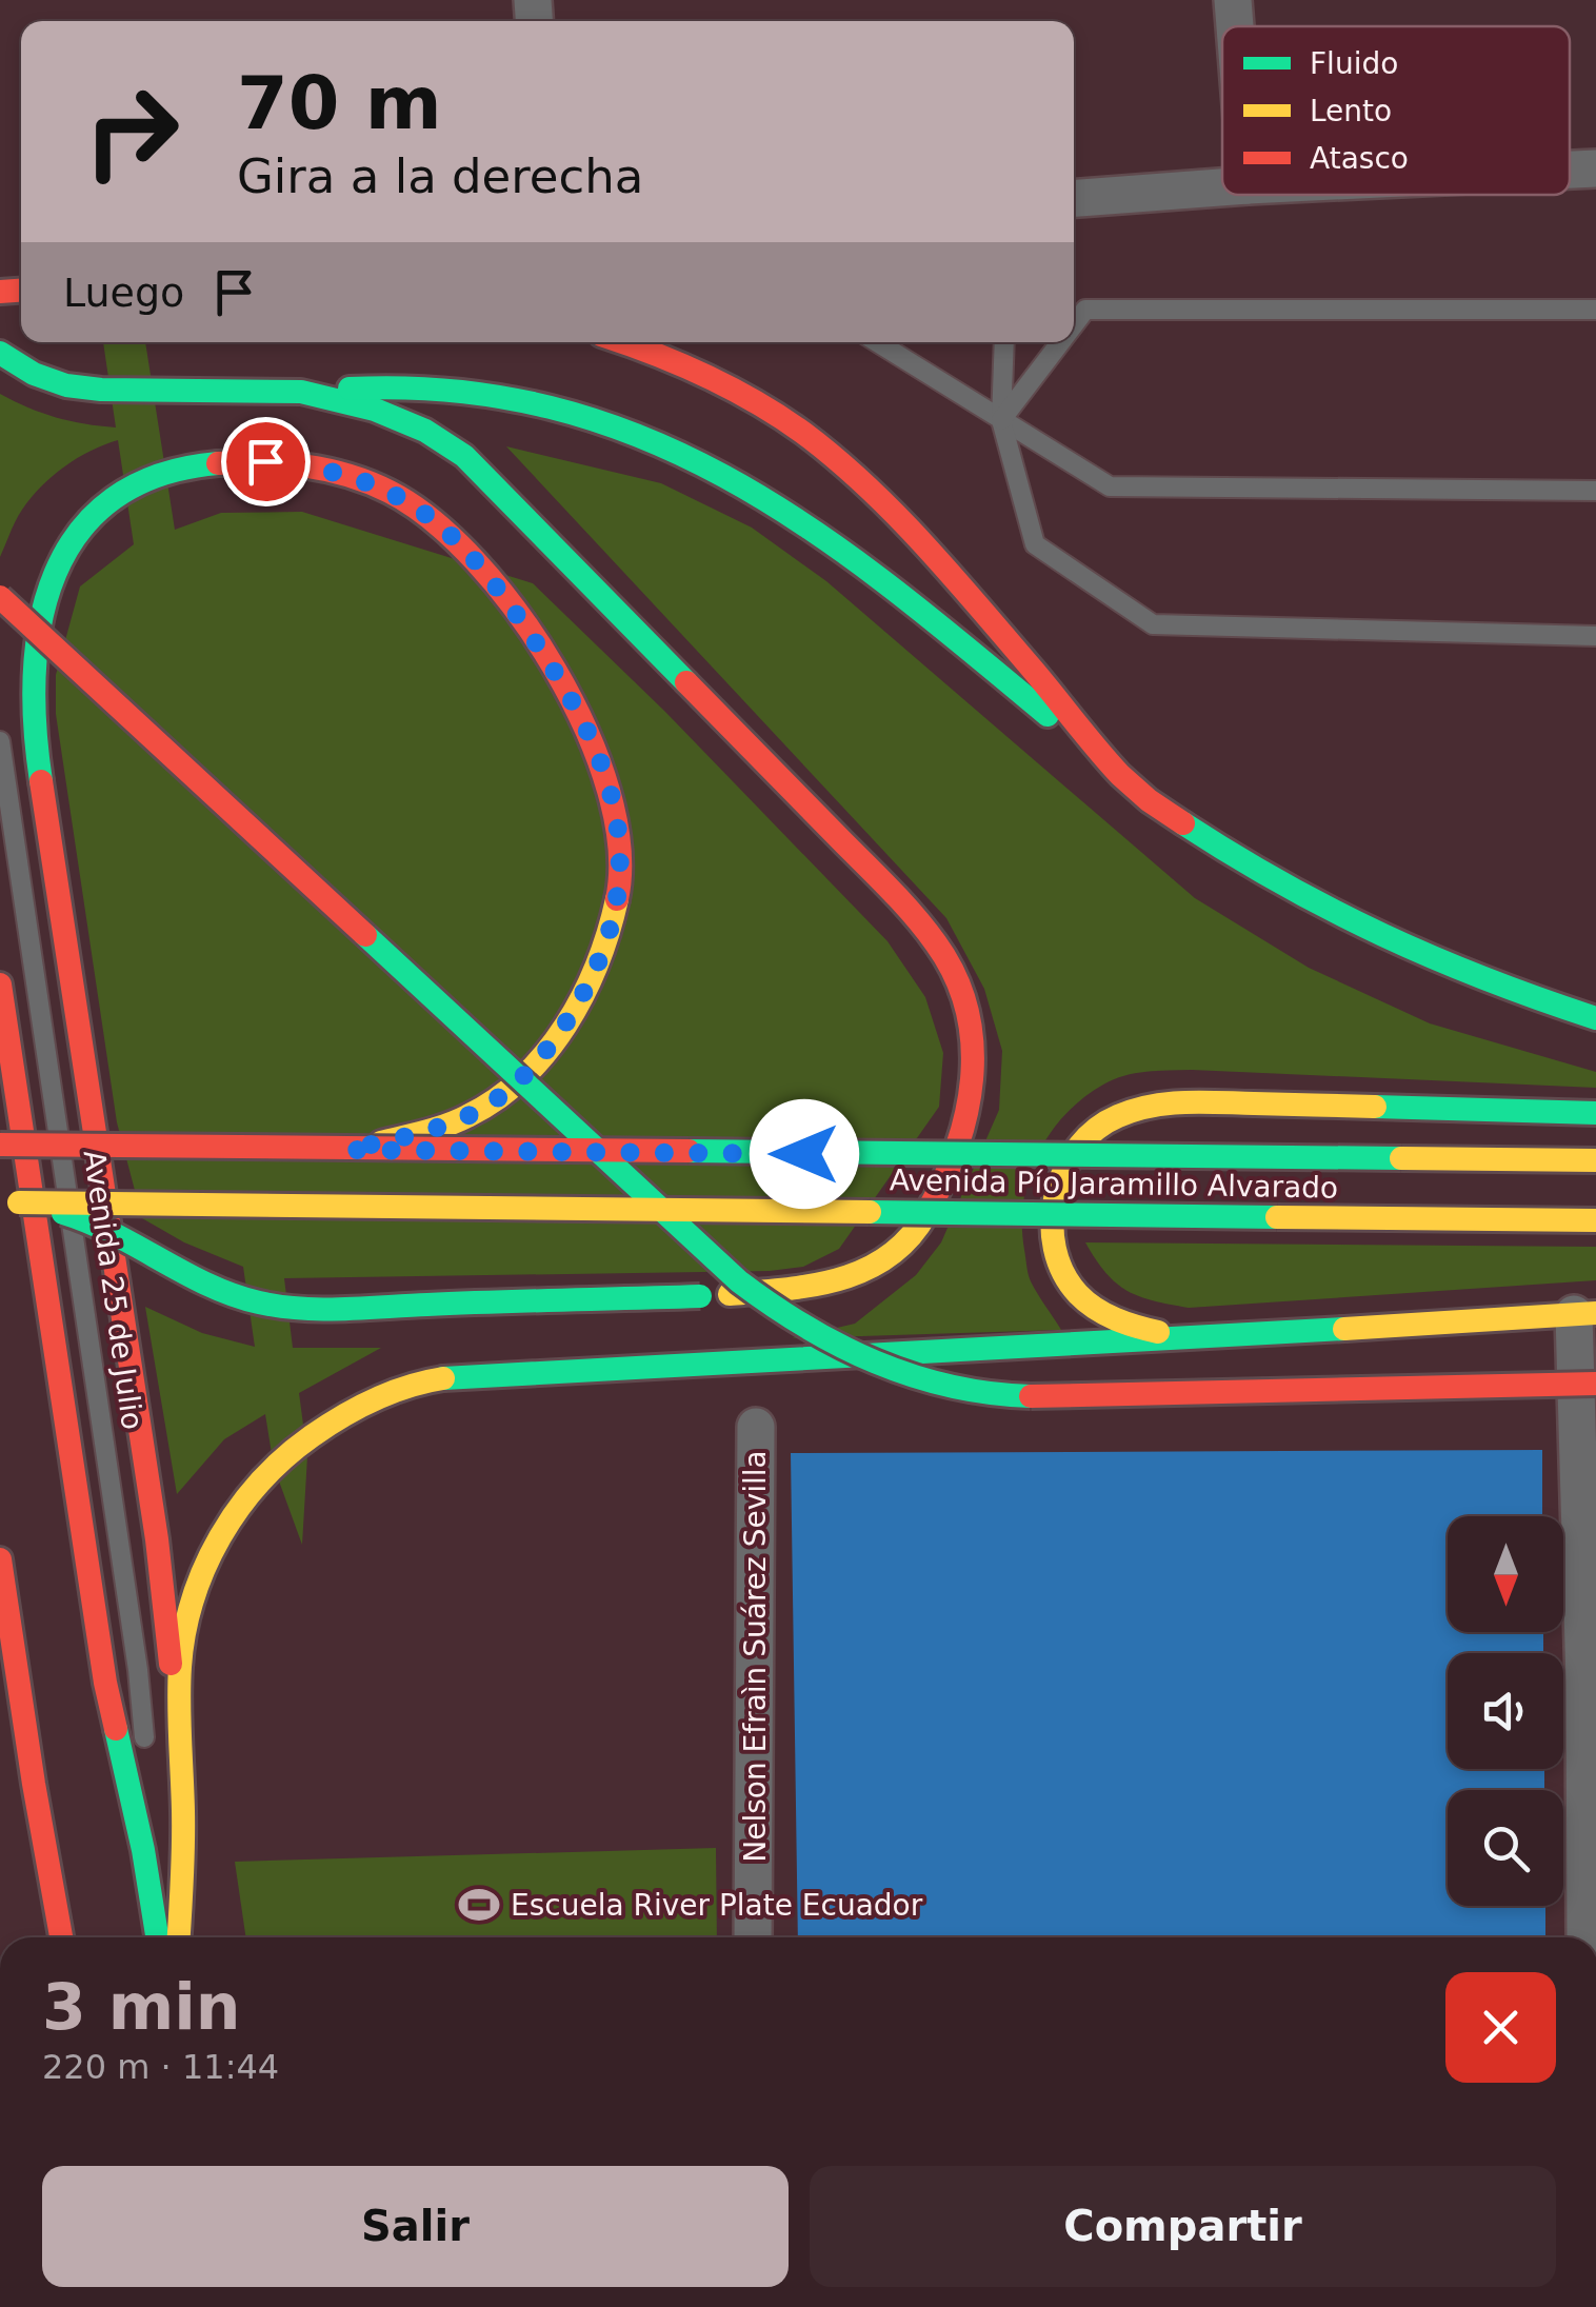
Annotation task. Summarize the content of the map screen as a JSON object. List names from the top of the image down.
{
  "streets": {
    "main road": ["Avenida Pío Jaramillo Alvarado", "Avenida 25 de Julio"],
    "street": ["Nelson Efraìn Suárez Sevilla"]
  },
  "places": {
    "sports": ["Escuela River Plate Ecuador"]
  },
  "legend": ["Fluido", "Lento", "Atasco"],
  "north": "bottom",
  "page": {
    "turn": ["70 m", "Gira a la derecha"],
    "then": "Luego",
    "heading": ["3 min", "220 m · 11:44"],
    "buttons": ["Salir", "Compartir"]
  }
}
